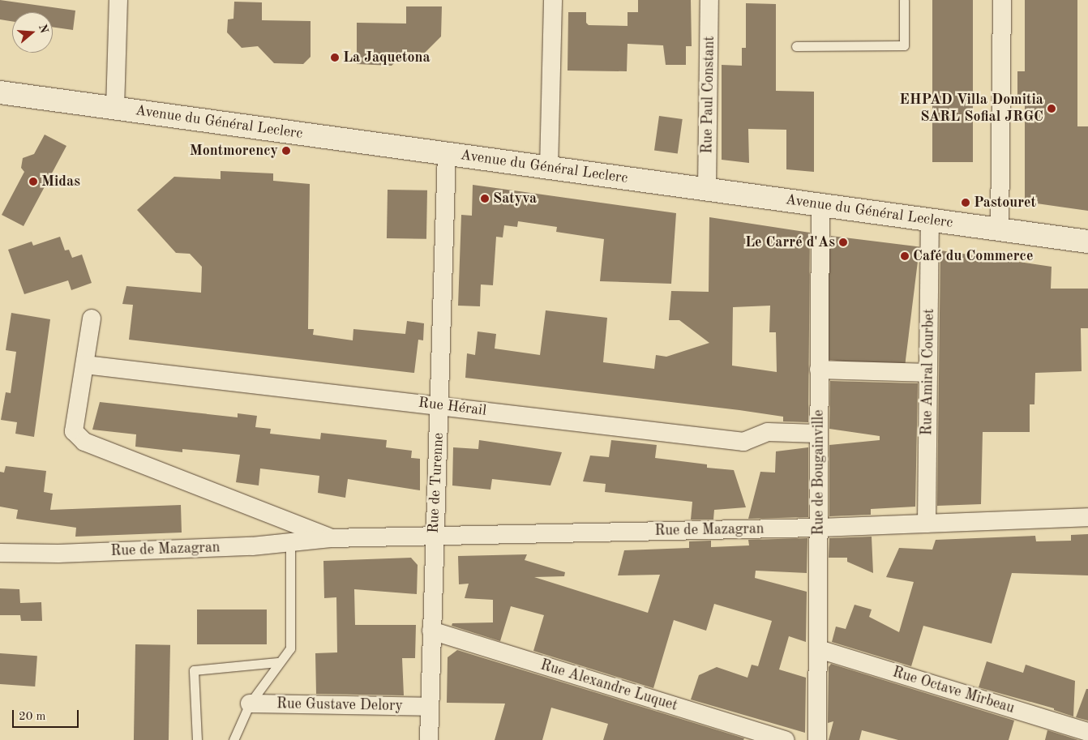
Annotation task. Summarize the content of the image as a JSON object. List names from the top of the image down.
{
  "streets": {
    "main road": ["Avenue du Général Leclerc"],
    "street": [
      "Rue Paul Constant",
      "Rue Amiral Courbet",
      "Rue Hérail",
      "Rue de Bougainville",
      "Rue de Turenne",
      "Rue de Mazagran",
      "Rue Alexandre Luquet",
      "Rue Octave Mirbeau",
      "Rue Gustave Delory"
    ]
  },
  "crossings": [
    ["Rue Paul Constant", "Avenue du Général Leclerc"],
    ["Avenue du Général Leclerc", "Rue Amiral Courbet"],
    ["Avenue du Général Leclerc", "Rue de Bougainville"],
    ["Avenue du Général Leclerc", "Rue de Turenne"],
    ["Rue Amiral Courbet", "Rue de Mazagran"],
    ["Rue Hérail", "Rue de Bougainville"],
    ["Rue Hérail", "Rue de Turenne"],
    ["Rue Hérail", "Rue de Mazagran"],
    ["Rue de Bougainville", "Rue de Mazagran"],
    ["Rue de Bougainville", "Rue Octave Mirbeau"],
    ["Rue de Turenne", "Rue de Mazagran"],
    ["Rue de Turenne", "Rue Alexandre Luquet"],
    ["Rue de Turenne", "Rue Gustave Delory"]
  ],
  "places": [
    "La Jaquetona",
    "EHPAD Villa Domitia SARL Sofial JRGC",
    "Montmorency",
    "Midas",
    "Satyva",
    "Pastouret",
    "Le Carré d'As",
    "Café du Commerce"
  ],
  "scale_bar": "20 m",
  "north": "right"
}
